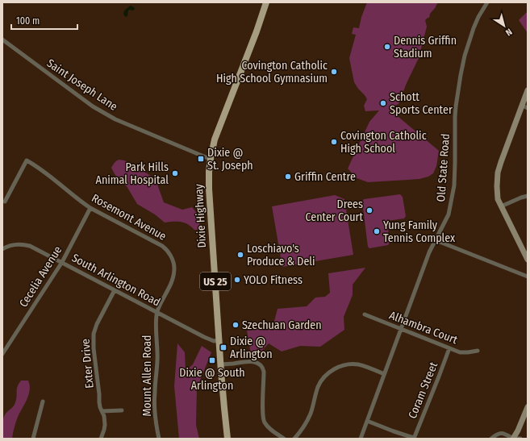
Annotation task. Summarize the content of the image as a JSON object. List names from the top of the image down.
{
  "streets": {
    "main road": ["Dixie Highway", "US 25"],
    "street": [
      "Saint Joseph Lane",
      "Old State Road",
      "Rosemont Avenue",
      "Cecelia Avenue",
      "South Arlington Road",
      "Alhambra Court",
      "Exter Drive",
      "Mount Allen Road",
      "Coram Street"
    ]
  },
  "crossings": [
    ["Saint Joseph Lane", "Dixie Highway"],
    ["Old State Road", "Alhambra Court"],
    ["Dixie Highway", "South Arlington Road"],
    ["Rosemont Avenue", "Cecelia Avenue"],
    ["Rosemont Avenue", "South Arlington Road"],
    ["Rosemont Avenue", "Mount Allen Road"],
    ["Cecelia Avenue", "South Arlington Road"],
    ["South Arlington Road", "Exter Drive"],
    ["South Arlington Road", "Mount Allen Road"],
    ["Alhambra Court", "Coram Street"]
  ],
  "places": {
    "other": [
      "Dennis Griffin Stadium",
      "Covington Catholic High School Gymnasium",
      "Schott Sports Center",
      "Covington Catholic High School",
      "Park Hills Animal Hospital",
      "Griffin Centre",
      "Drees Center Court",
      "Yung Family Tennis Complex",
      "Loschiavo's Produce & Deli",
      "YOLO Fitness",
      "Szechuan Garden"
    ],
    "transit": ["Dixie @ St. Joseph", "Dixie @ Arlington", "Dixie @ South Arlington"]
  },
  "scale_bar": "100 m",
  "north": "bottom right"
}
